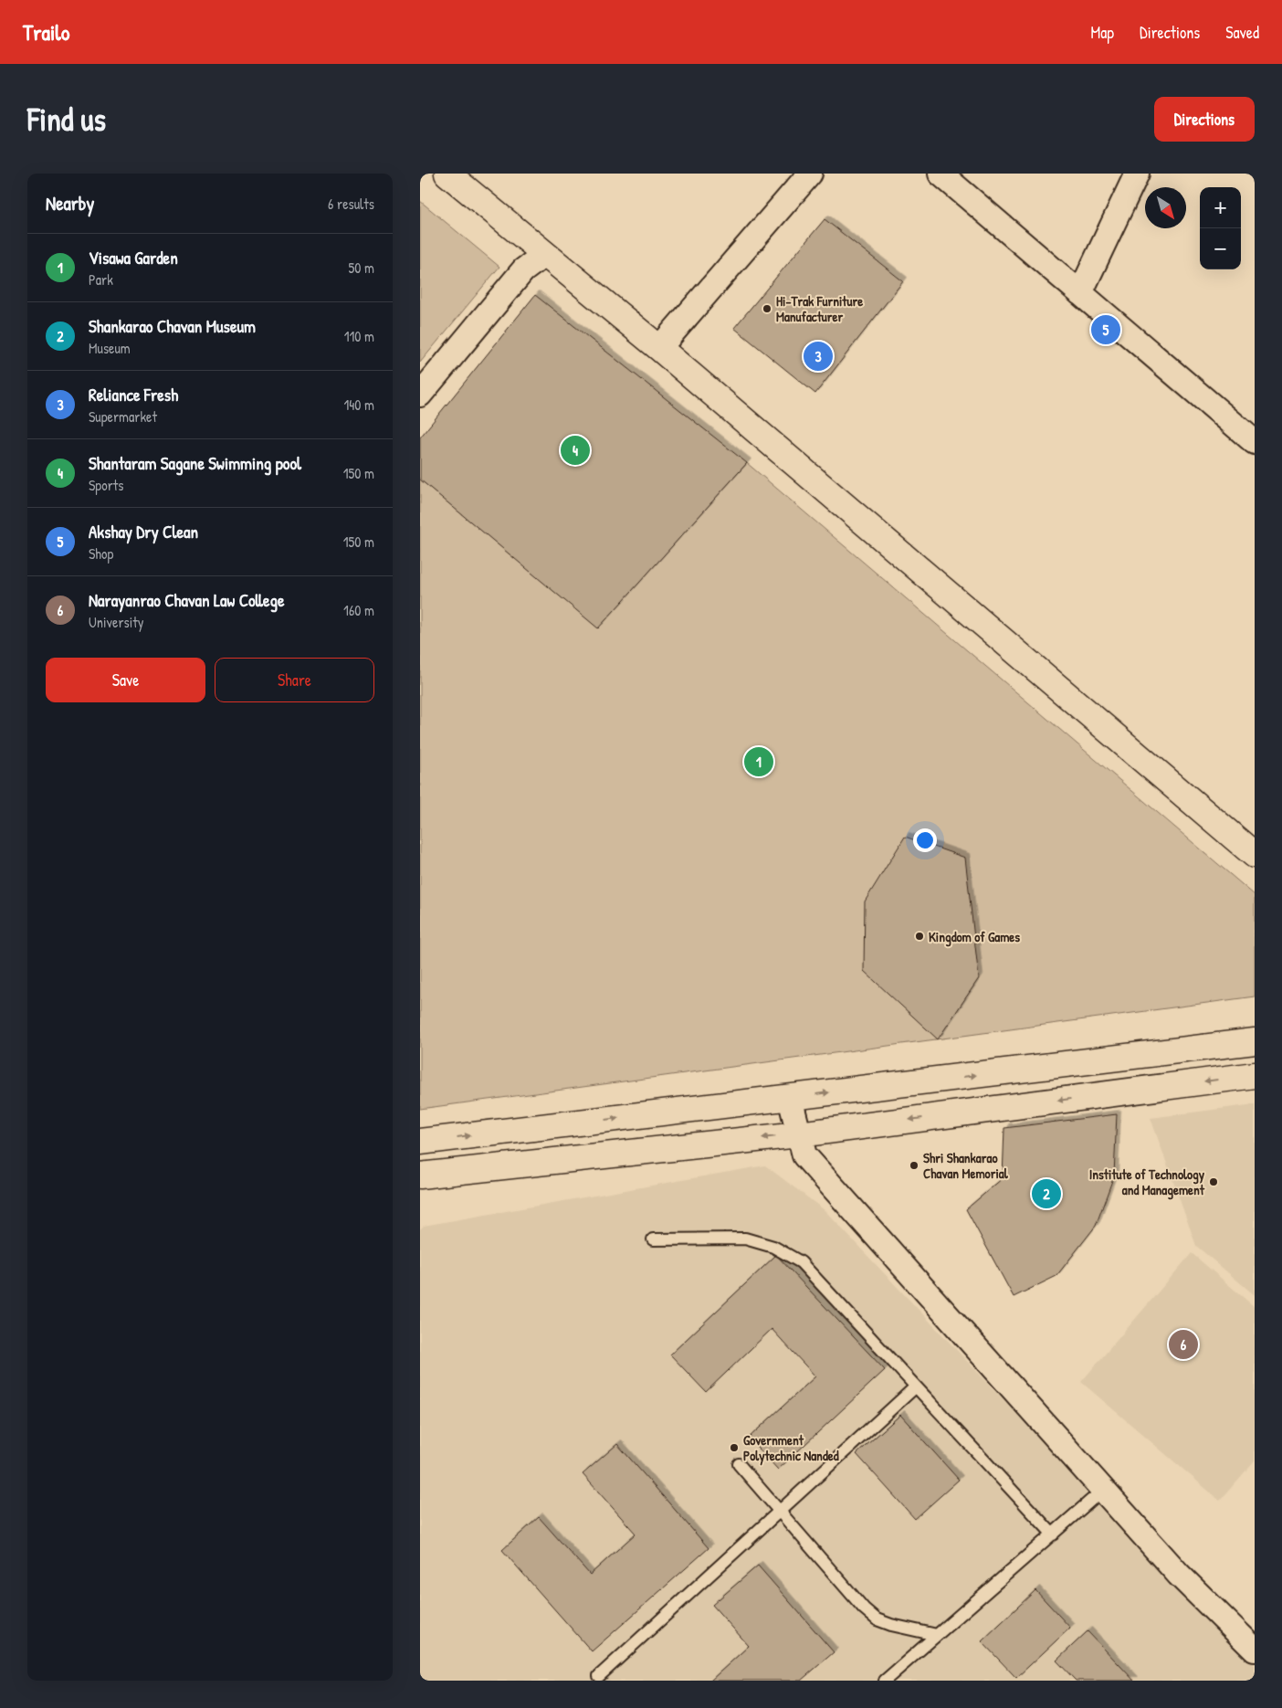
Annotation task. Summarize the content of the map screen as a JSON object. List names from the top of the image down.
{
  "places": [
    "Hi-Trak Furniture Manufacturer",
    "Kingdom of Games",
    "Shri Shankarao Chavan Memorial",
    "Institute of Technology and Management",
    "Government Polytechnic Nanded"
  ],
  "north": "bottom right",
  "page": {
    "header": "Trailo",
    "nav": ["Map", "Directions", "Saved"],
    "buttons": [
      "Directions",
      ["Save", "Share"]
    ],
    "title": "Find us",
    "heading": ["Nearby", "6 results"],
    "map_buttons": ["+", "−"],
    "list": [
      {
        "mark": "1",
        "name": "Visawa Garden",
        "note": "Park",
        "value": "50 m"
      },
      {
        "mark": "2",
        "name": "Shankarao Chavan Museum",
        "note": "Museum",
        "value": "110 m"
      },
      {
        "mark": "3",
        "name": "Reliance Fresh",
        "note": "Supermarket",
        "value": "140 m"
      },
      {
        "mark": "4",
        "name": "Shantaram Sagane Swimming pool",
        "note": "Sports",
        "value": "150 m"
      },
      {
        "mark": "5",
        "name": "Akshay Dry Clean",
        "note": "Shop",
        "value": "150 m"
      },
      {
        "mark": "6",
        "name": "Narayanrao Chavan Law College",
        "note": "University",
        "value": "160 m"
      }
    ],
    "pins": [
      "5",
      "3",
      "4",
      "1",
      "2",
      "6"
    ]
  }
}
